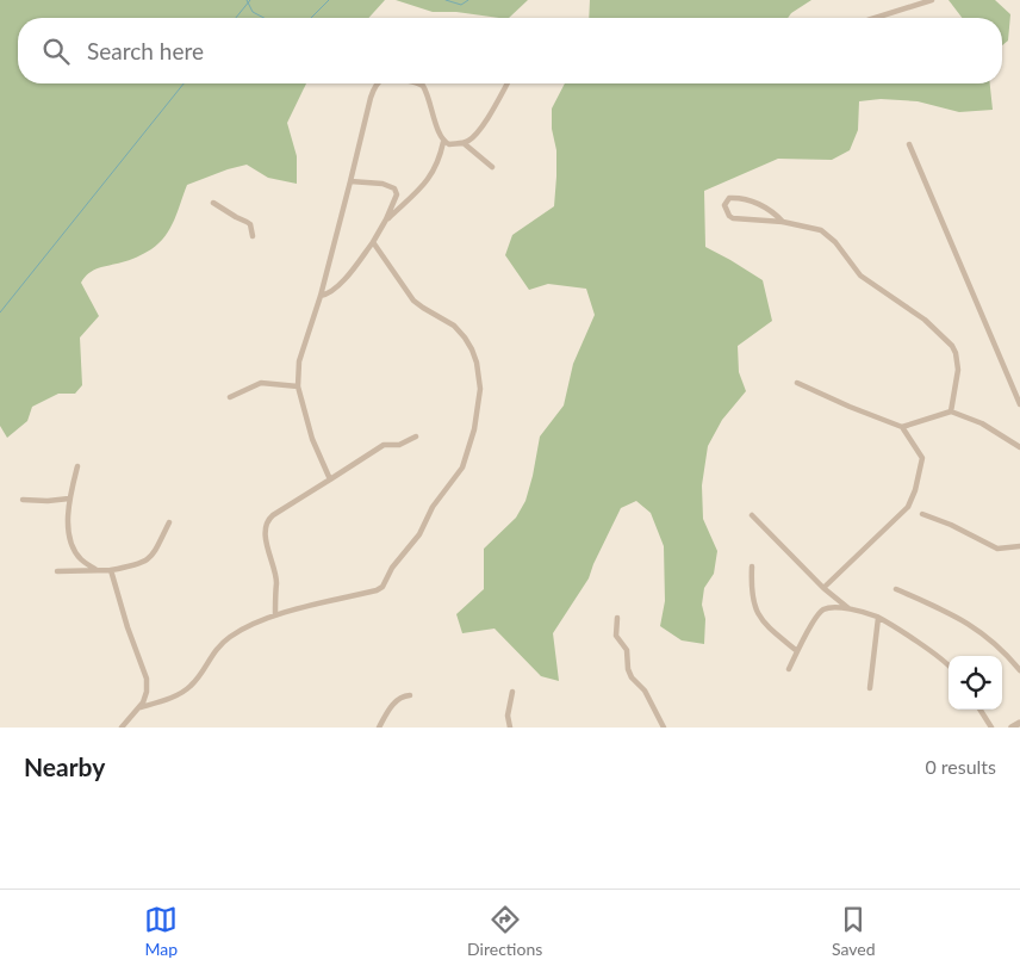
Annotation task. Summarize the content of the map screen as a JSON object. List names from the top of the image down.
{
  "page": {
    "search": "Search here",
    "heading": ["Nearby", "0 results"],
    "nav": ["Map", "Directions", "Saved"]
  }
}
